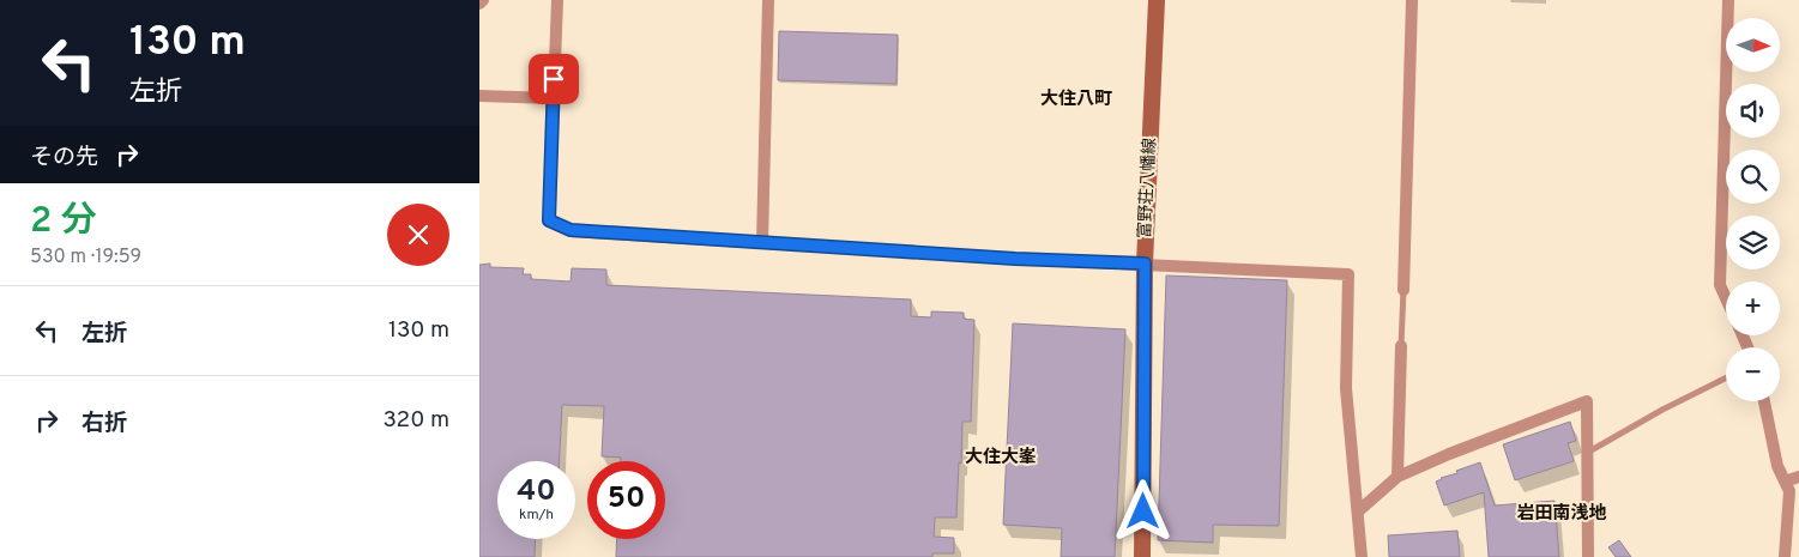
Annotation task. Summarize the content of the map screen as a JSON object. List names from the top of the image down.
{
  "streets": {
    "main road": ["富野荘八幡線"]
  },
  "districts": ["大住八町", "大住大峯", "岩田南浅地"],
  "north": "right",
  "page": {
    "turn": ["130 m", "左折"],
    "map_buttons": ["+", "−"],
    "then": "その先",
    "heading": ["2 分", "530 m · 19:59"],
    "list": [
      {
        "name": "左折",
        "value": "130 m"
      },
      {
        "name": "右折",
        "value": "320 m"
      }
    ],
    "speed": "40 km/h",
    "limit": "50"
  }
}
